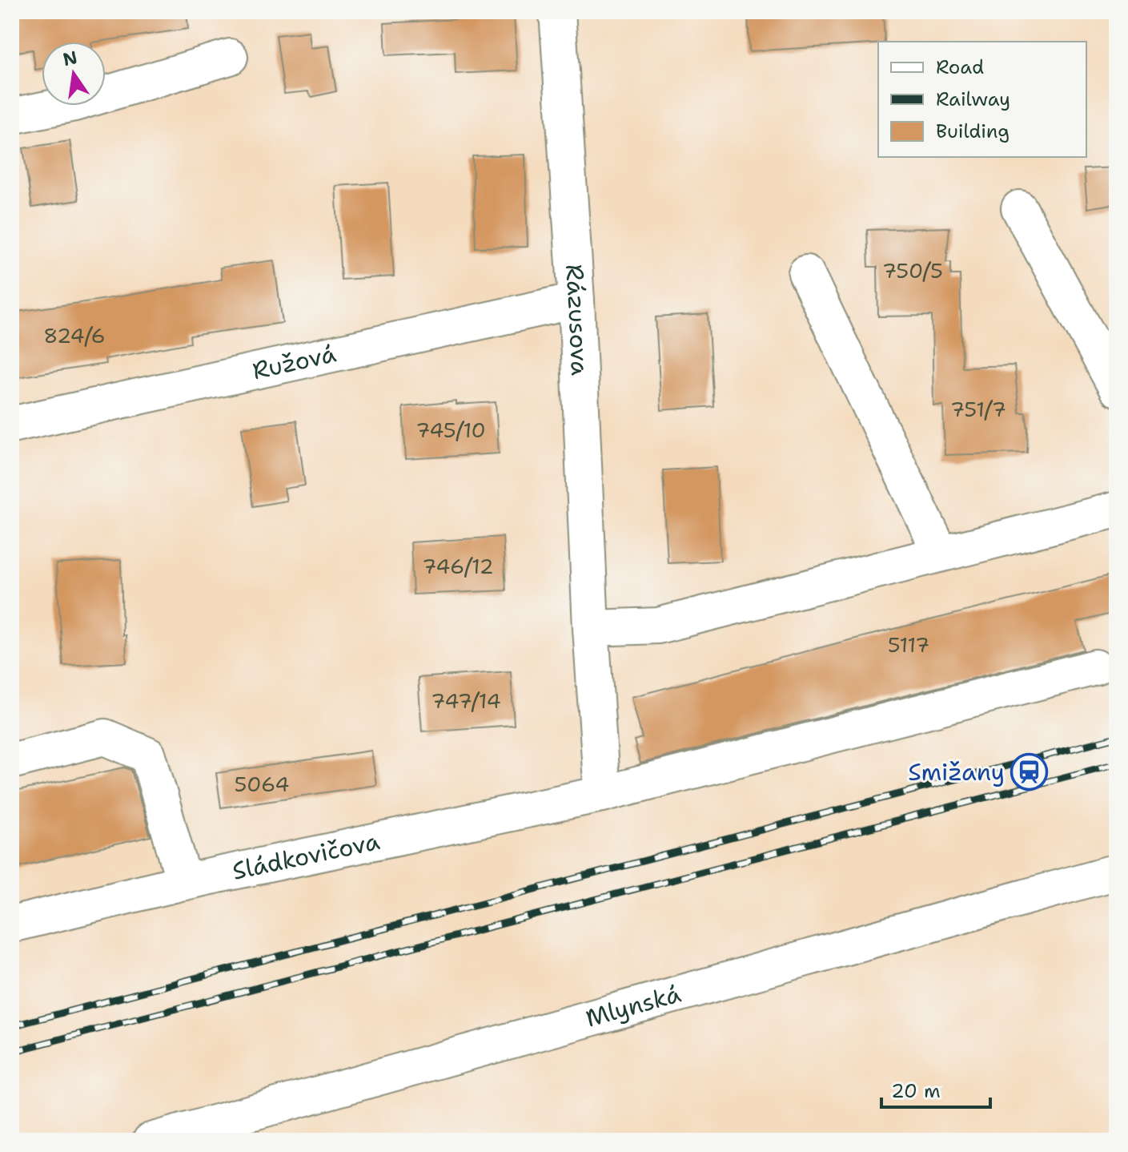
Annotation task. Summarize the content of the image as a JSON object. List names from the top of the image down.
{
  "streets": {
    "street": [
      "Rázusova",
      "Ružová",
      "Sládkovičova",
      "Mlynská"
    ]
  },
  "crossings": [
    ["Rázusova", "Ružová"],
    ["Rázusova", "Sládkovičova"]
  ],
  "places": {
    "station": ["Smižany"]
  },
  "house_numbers": [
    "750/5",
    "824/6",
    "751/7",
    "745/10",
    "746/12",
    "5117",
    "747/14",
    "5064"
  ],
  "legend": ["Road", "Railway", "Building"],
  "scale_bar": "20 m",
  "north": "top"
}
